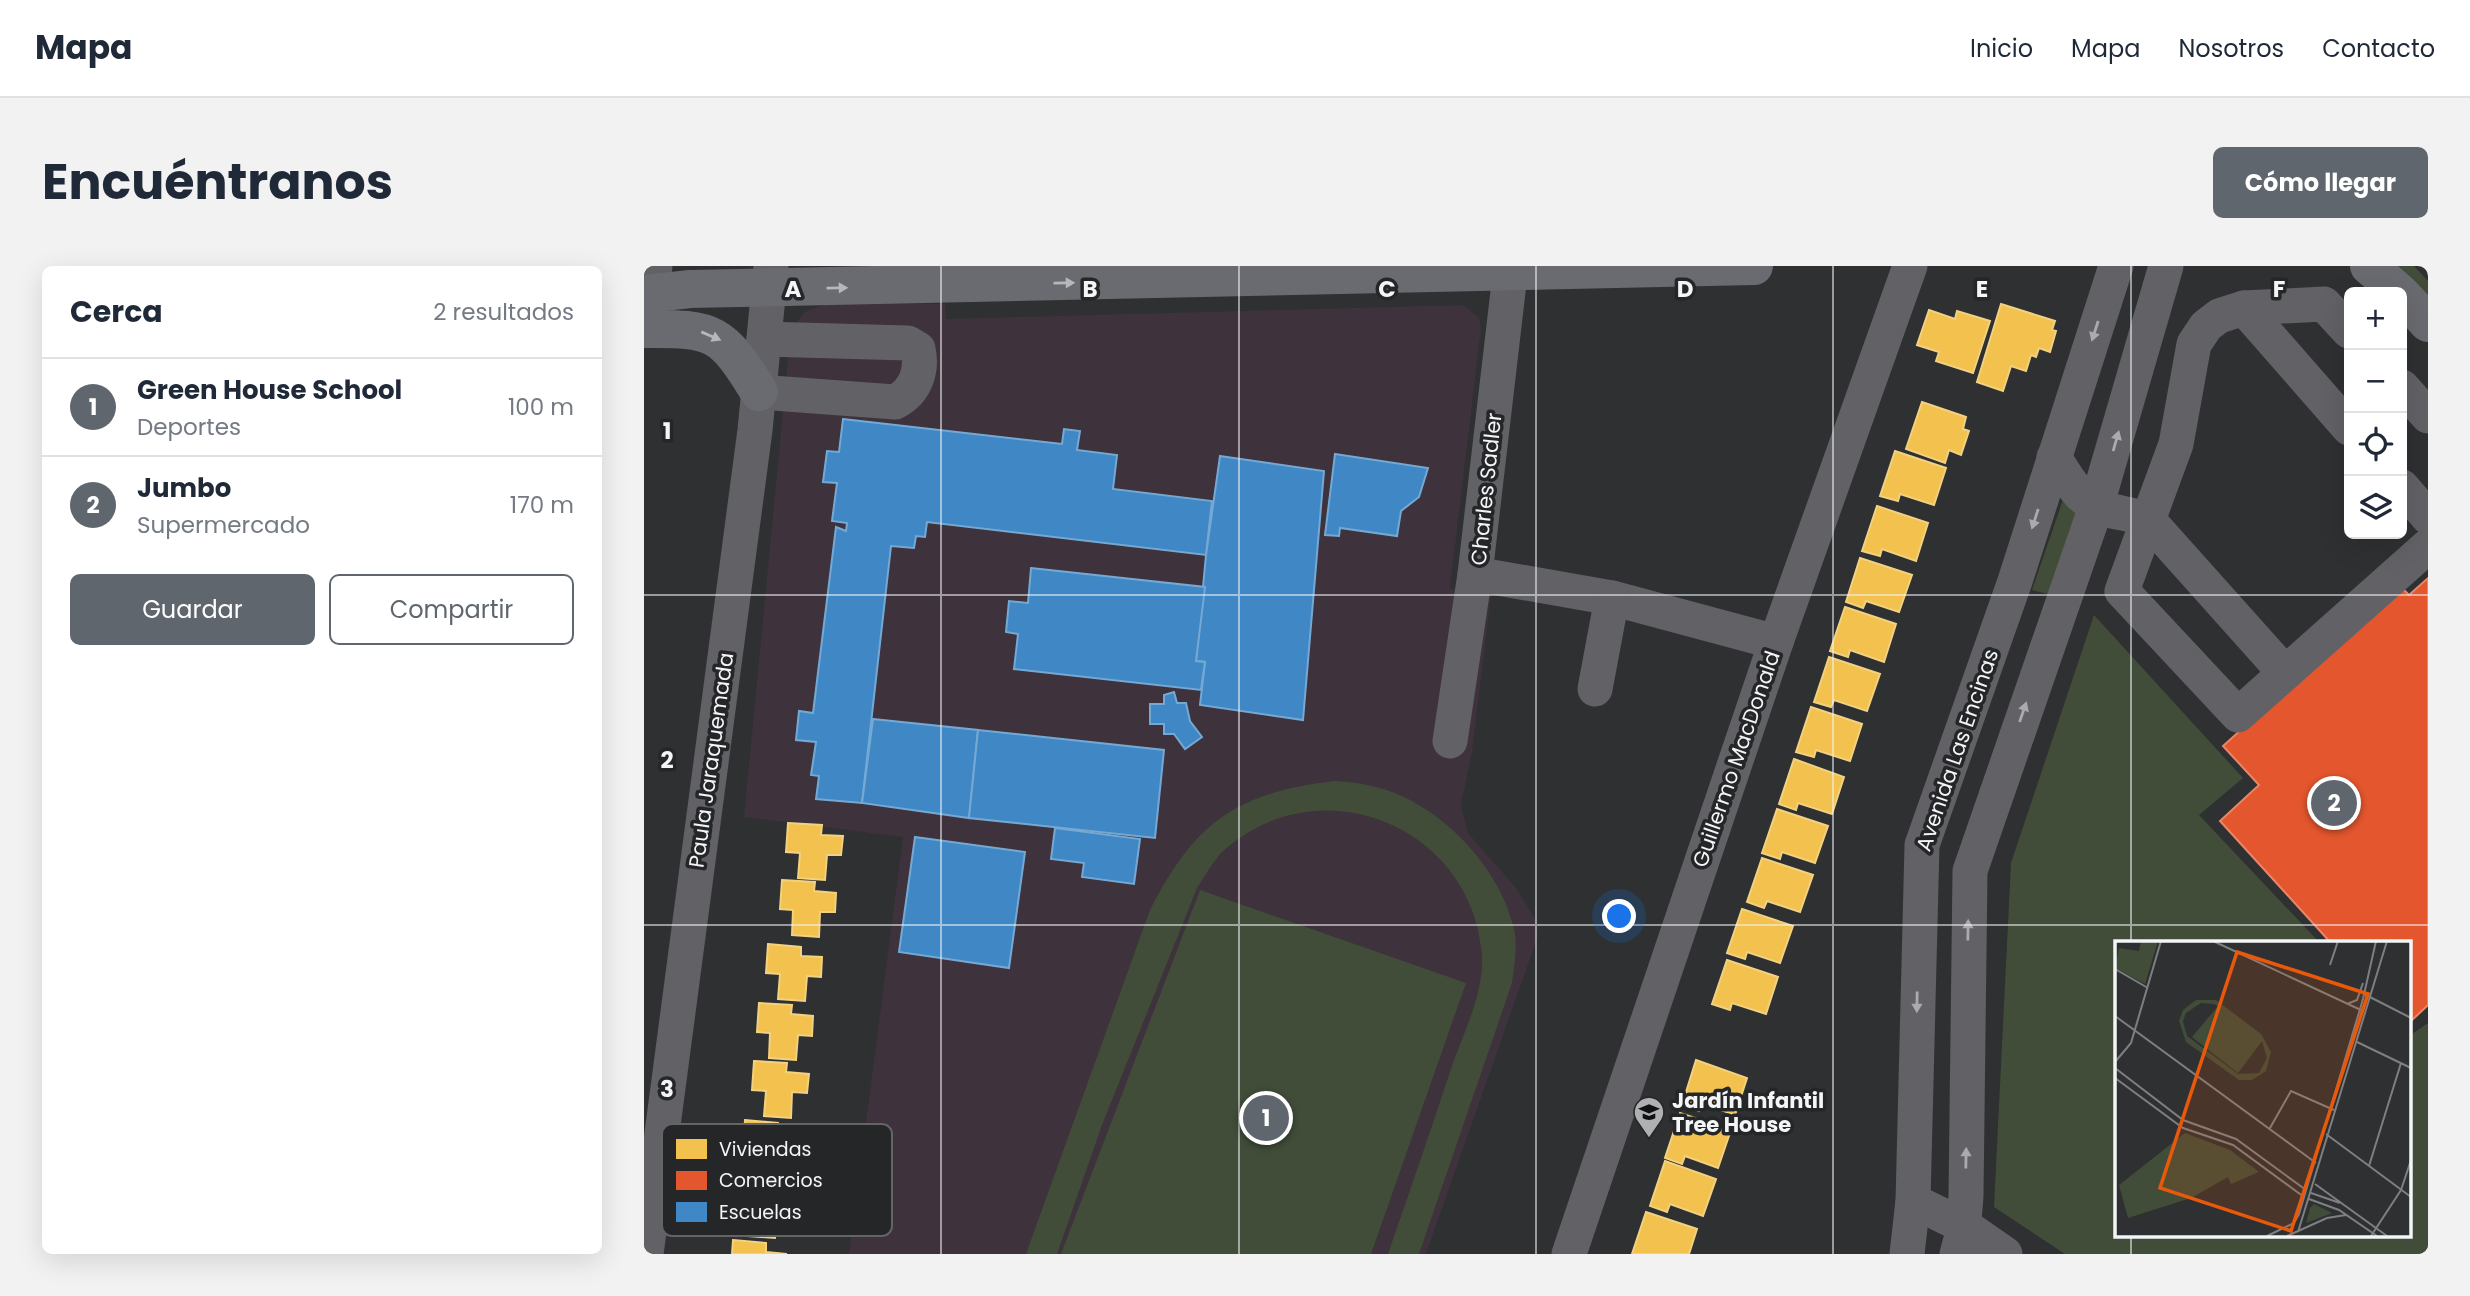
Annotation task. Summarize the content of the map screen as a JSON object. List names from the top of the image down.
{
  "streets": {
    "street": [
      "Charles Sadler",
      "Avenida Las Encinas",
      "Guillermo MacDonald",
      "Paula Jaraquemada"
    ]
  },
  "crossings": [
    ["Charles Sadler", "Guillermo MacDonald"]
  ],
  "places": {
    "school or university": ["Jardín Infantil Tree House"]
  },
  "legend": ["Viviendas", "Comercios", "Escuelas"],
  "page": {
    "header": "Mapa",
    "nav": [
      "Inicio",
      "Mapa",
      "Nosotros",
      "Contacto"
    ],
    "title": "Encuéntranos",
    "buttons": [
      "Cómo llegar",
      ["Guardar", "Compartir"]
    ],
    "heading": ["Cerca", "2 resultados"],
    "map_buttons": ["+", "−"],
    "list": [
      {
        "mark": "1",
        "name": "Green House School",
        "note": "Deportes",
        "value": "100 m"
      },
      {
        "mark": "2",
        "name": "Jumbo",
        "note": "Supermercado",
        "value": "170 m"
      }
    ],
    "pins": ["2", "1"]
  },
  "grid": {
    "columns": [
      "A",
      "B",
      "C",
      "D",
      "E",
      "F"
    ],
    "rows": ["1", "2", "3"]
  }
}
